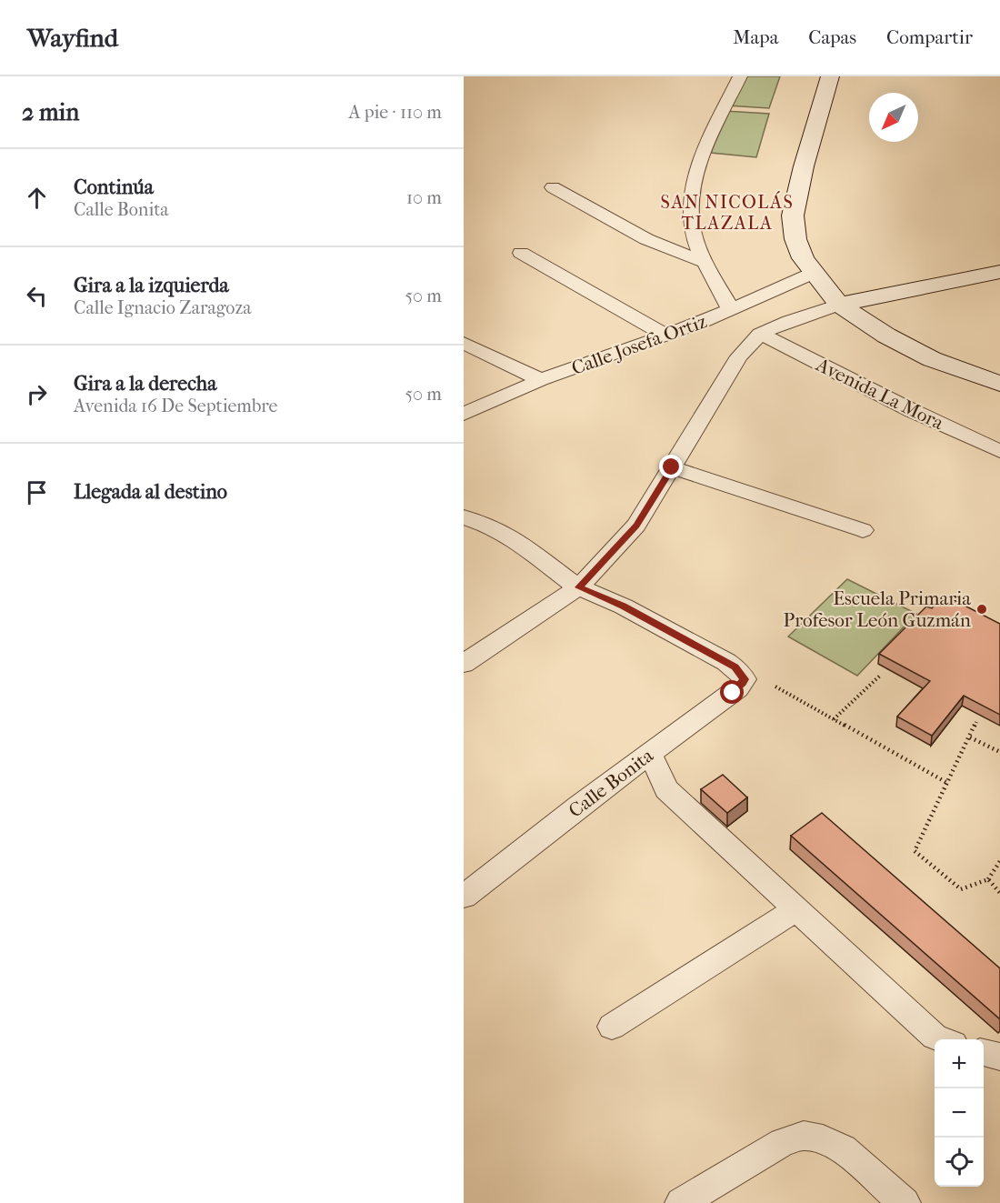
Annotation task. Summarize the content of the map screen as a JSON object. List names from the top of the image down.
{
  "streets": {
    "street": ["Calle Josefa Ortiz", "Avenida La Mora", "Calle Bonita"]
  },
  "districts": ["SAN NICOLÁS TLAZALA"],
  "places": ["Escuela Primaria Profesor León Guzmán"],
  "north": "bottom left",
  "page": {
    "header": "Wayfind",
    "nav": ["Mapa", "Capas", "Compartir"],
    "heading": ["2 min", "A pie · 110 m"],
    "list": [
      ["Continúa", "Calle Bonita", "10 m"],
      ["Gira a la izquierda", "Calle Ignacio Zaragoza", "50 m"],
      ["Gira a la derecha", "Avenida 16 De Septiembre", "50 m"],
      "Llegada al destino"
    ],
    "map_buttons": ["+", "−"]
  }
}
